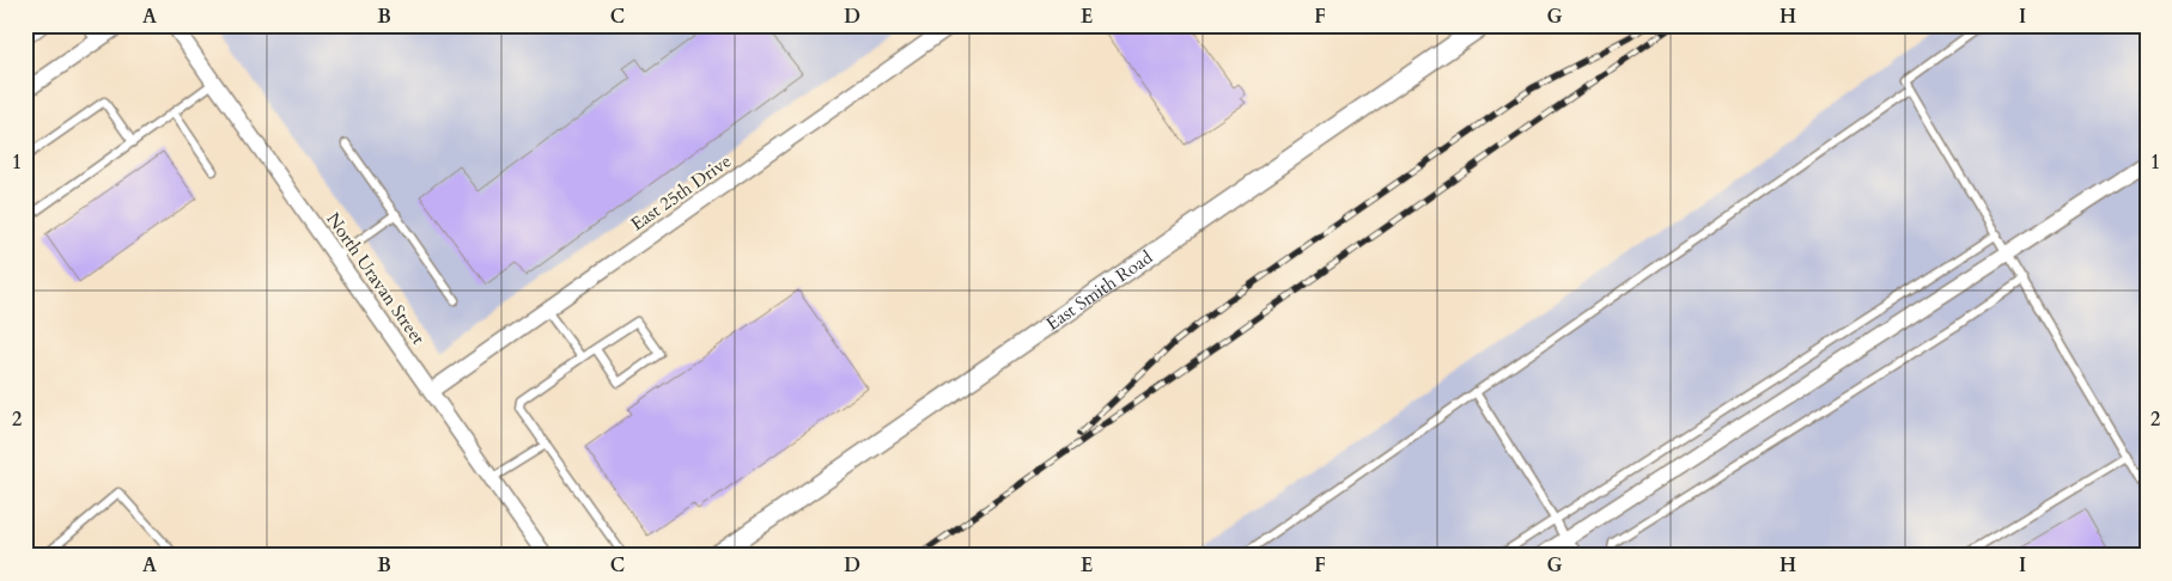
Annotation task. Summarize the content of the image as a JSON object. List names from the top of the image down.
{
  "streets": {
    "street": ["East 25th Drive", "North Uravan Street", "East Smith Road"]
  },
  "crossings": [
    ["East 25th Drive", "North Uravan Street"]
  ],
  "grid": {
    "columns": [
      "A",
      "B",
      "C",
      "D",
      "E",
      "F",
      "G",
      "H",
      "I"
    ],
    "rows": ["1", "2"]
  }
}
